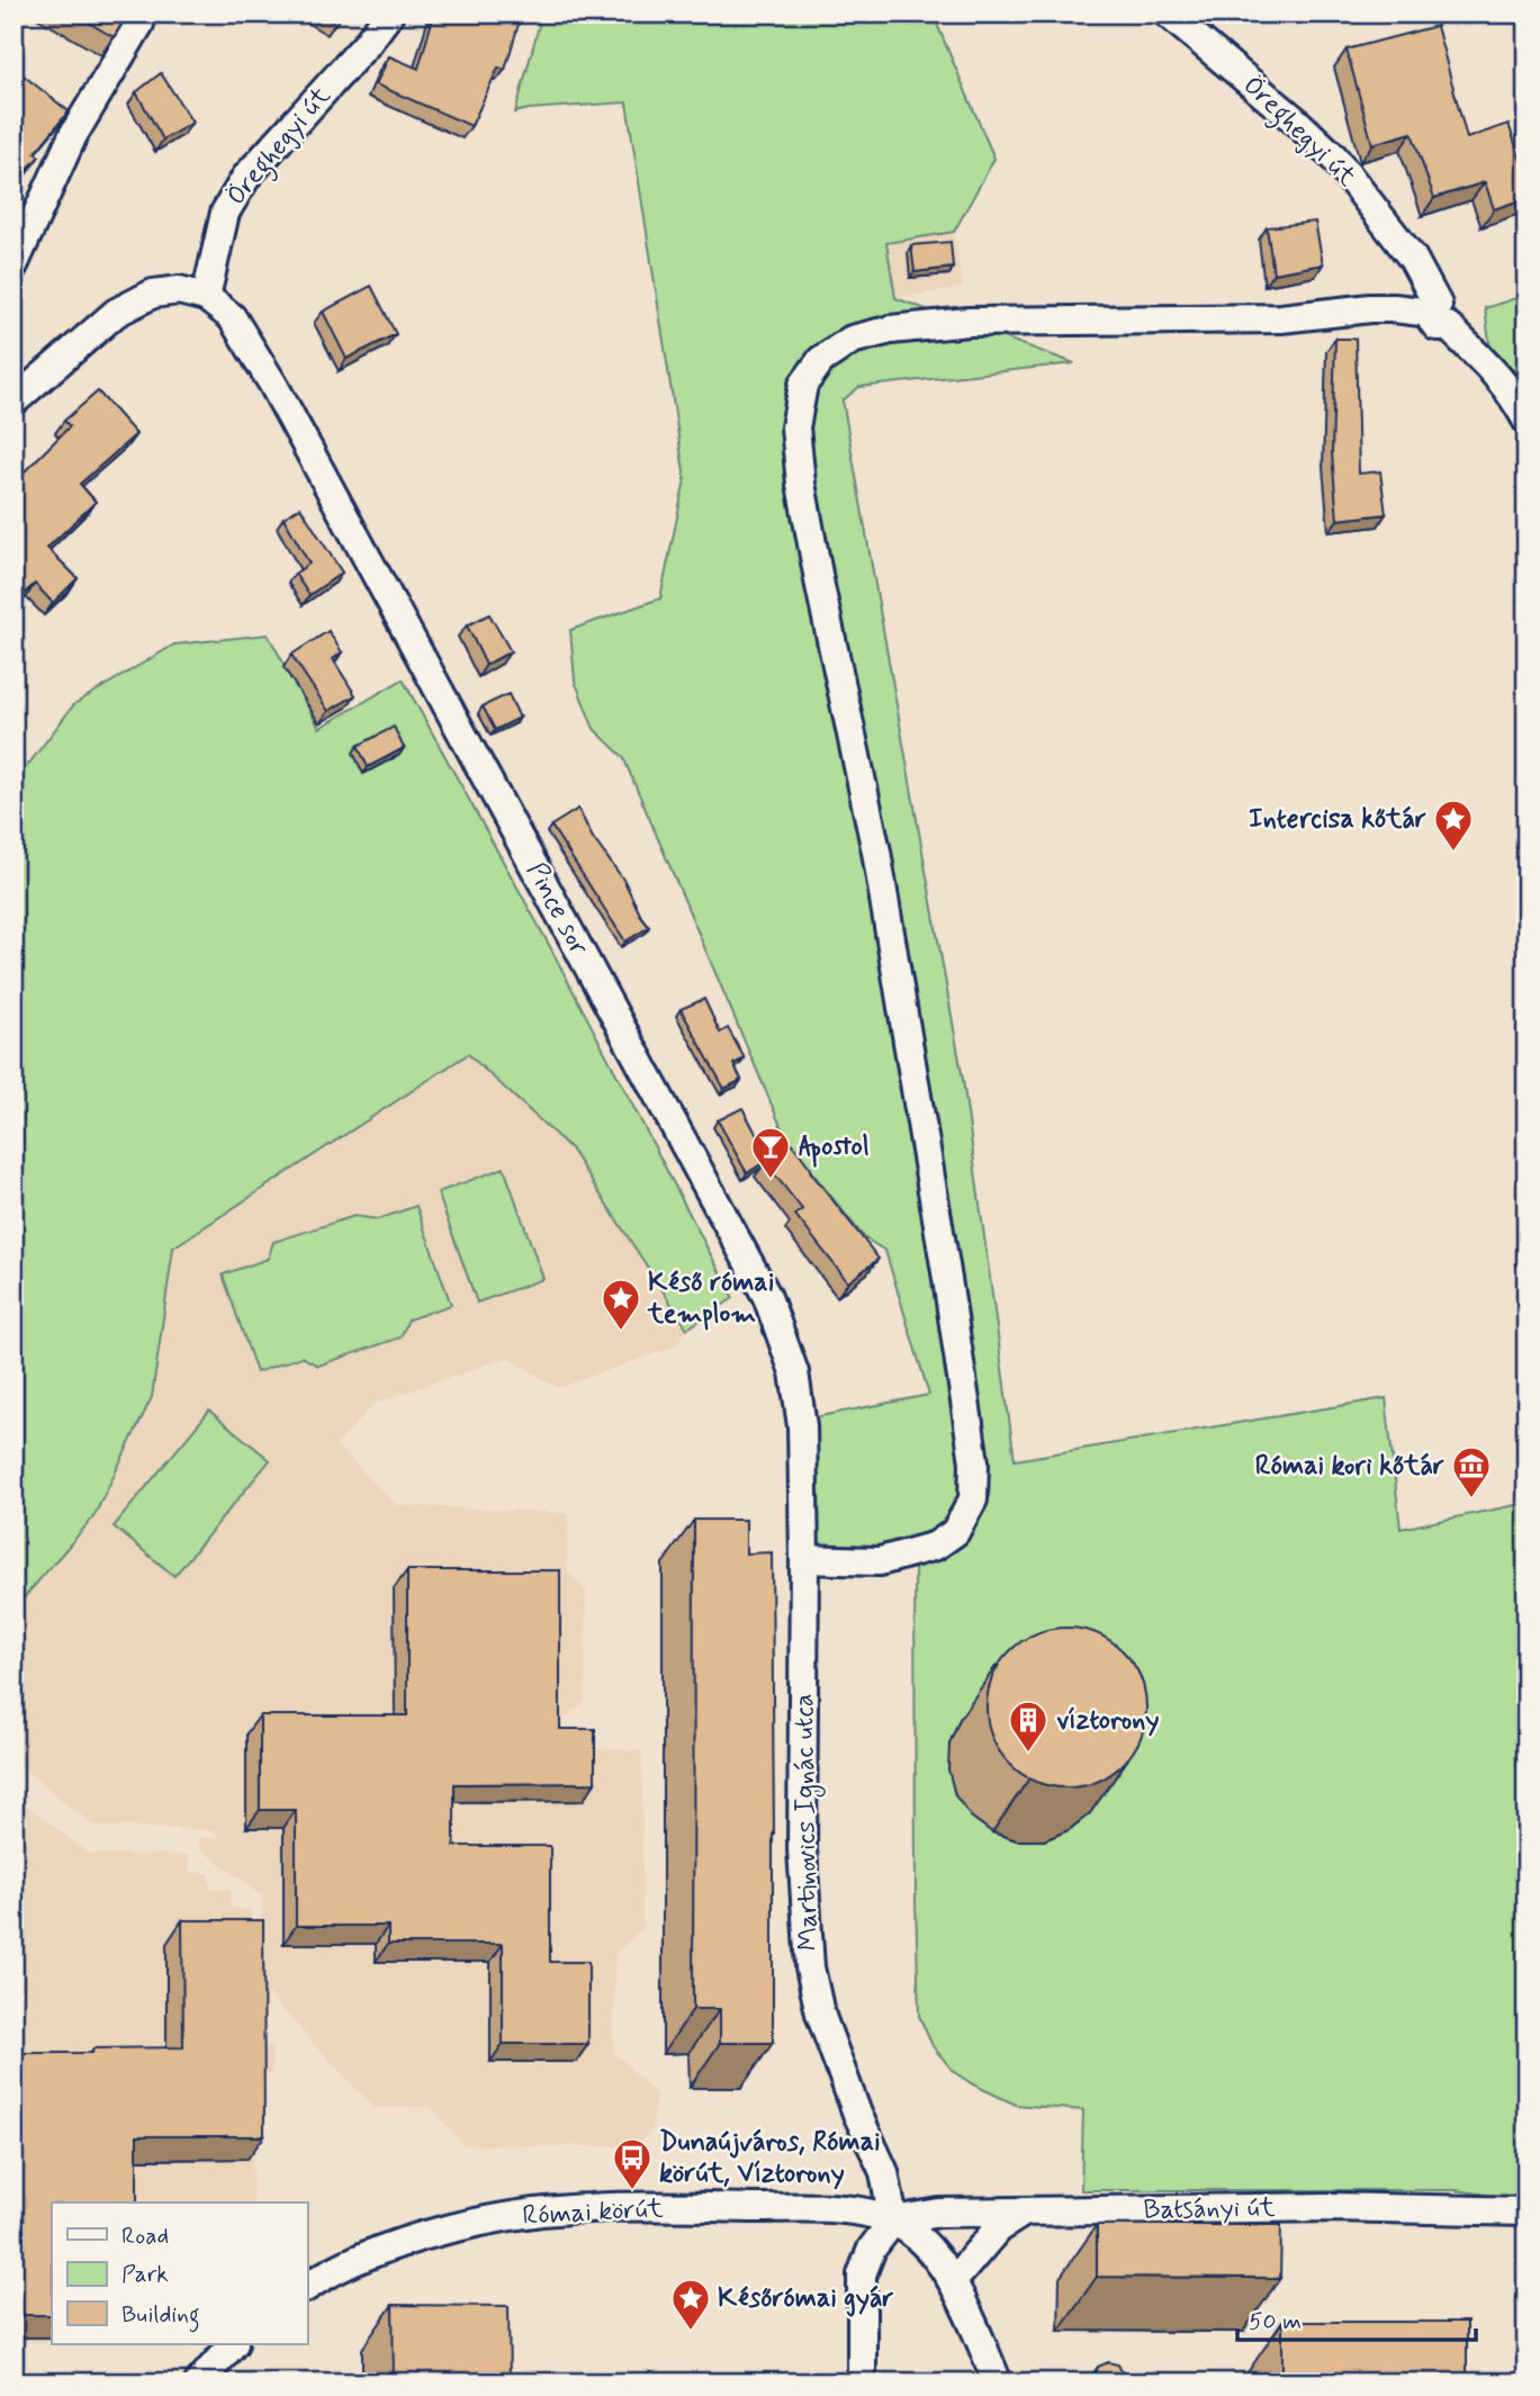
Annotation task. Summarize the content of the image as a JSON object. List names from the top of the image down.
{
  "streets": {
    "street": [
      "Öreghegyi út",
      "Pince sor",
      "Martinovics Ignác utca",
      "Batsányi út",
      "Római körút"
    ]
  },
  "crossings": [
    ["Öreghegyi út", "Pince sor"],
    ["Pince sor", "Martinovics Ignác utca"],
    ["Martinovics Ignác utca", "Batsányi út"],
    ["Martinovics Ignác utca", "Római körút"],
    ["Batsányi út", "Római körút"]
  ],
  "places": {
    "place": ["Intercisa kőtár", "Késő római templom", "Későrómai gyár"],
    "bar": ["Apostol"],
    "museum": ["Római kori kőtár"],
    "building": ["víztorony"],
    "bus stop": ["Dunaújváros, Római körút, Víztorony"]
  },
  "legend": ["Road", "Park", "Building"],
  "scale_bar": "50 m"
}
